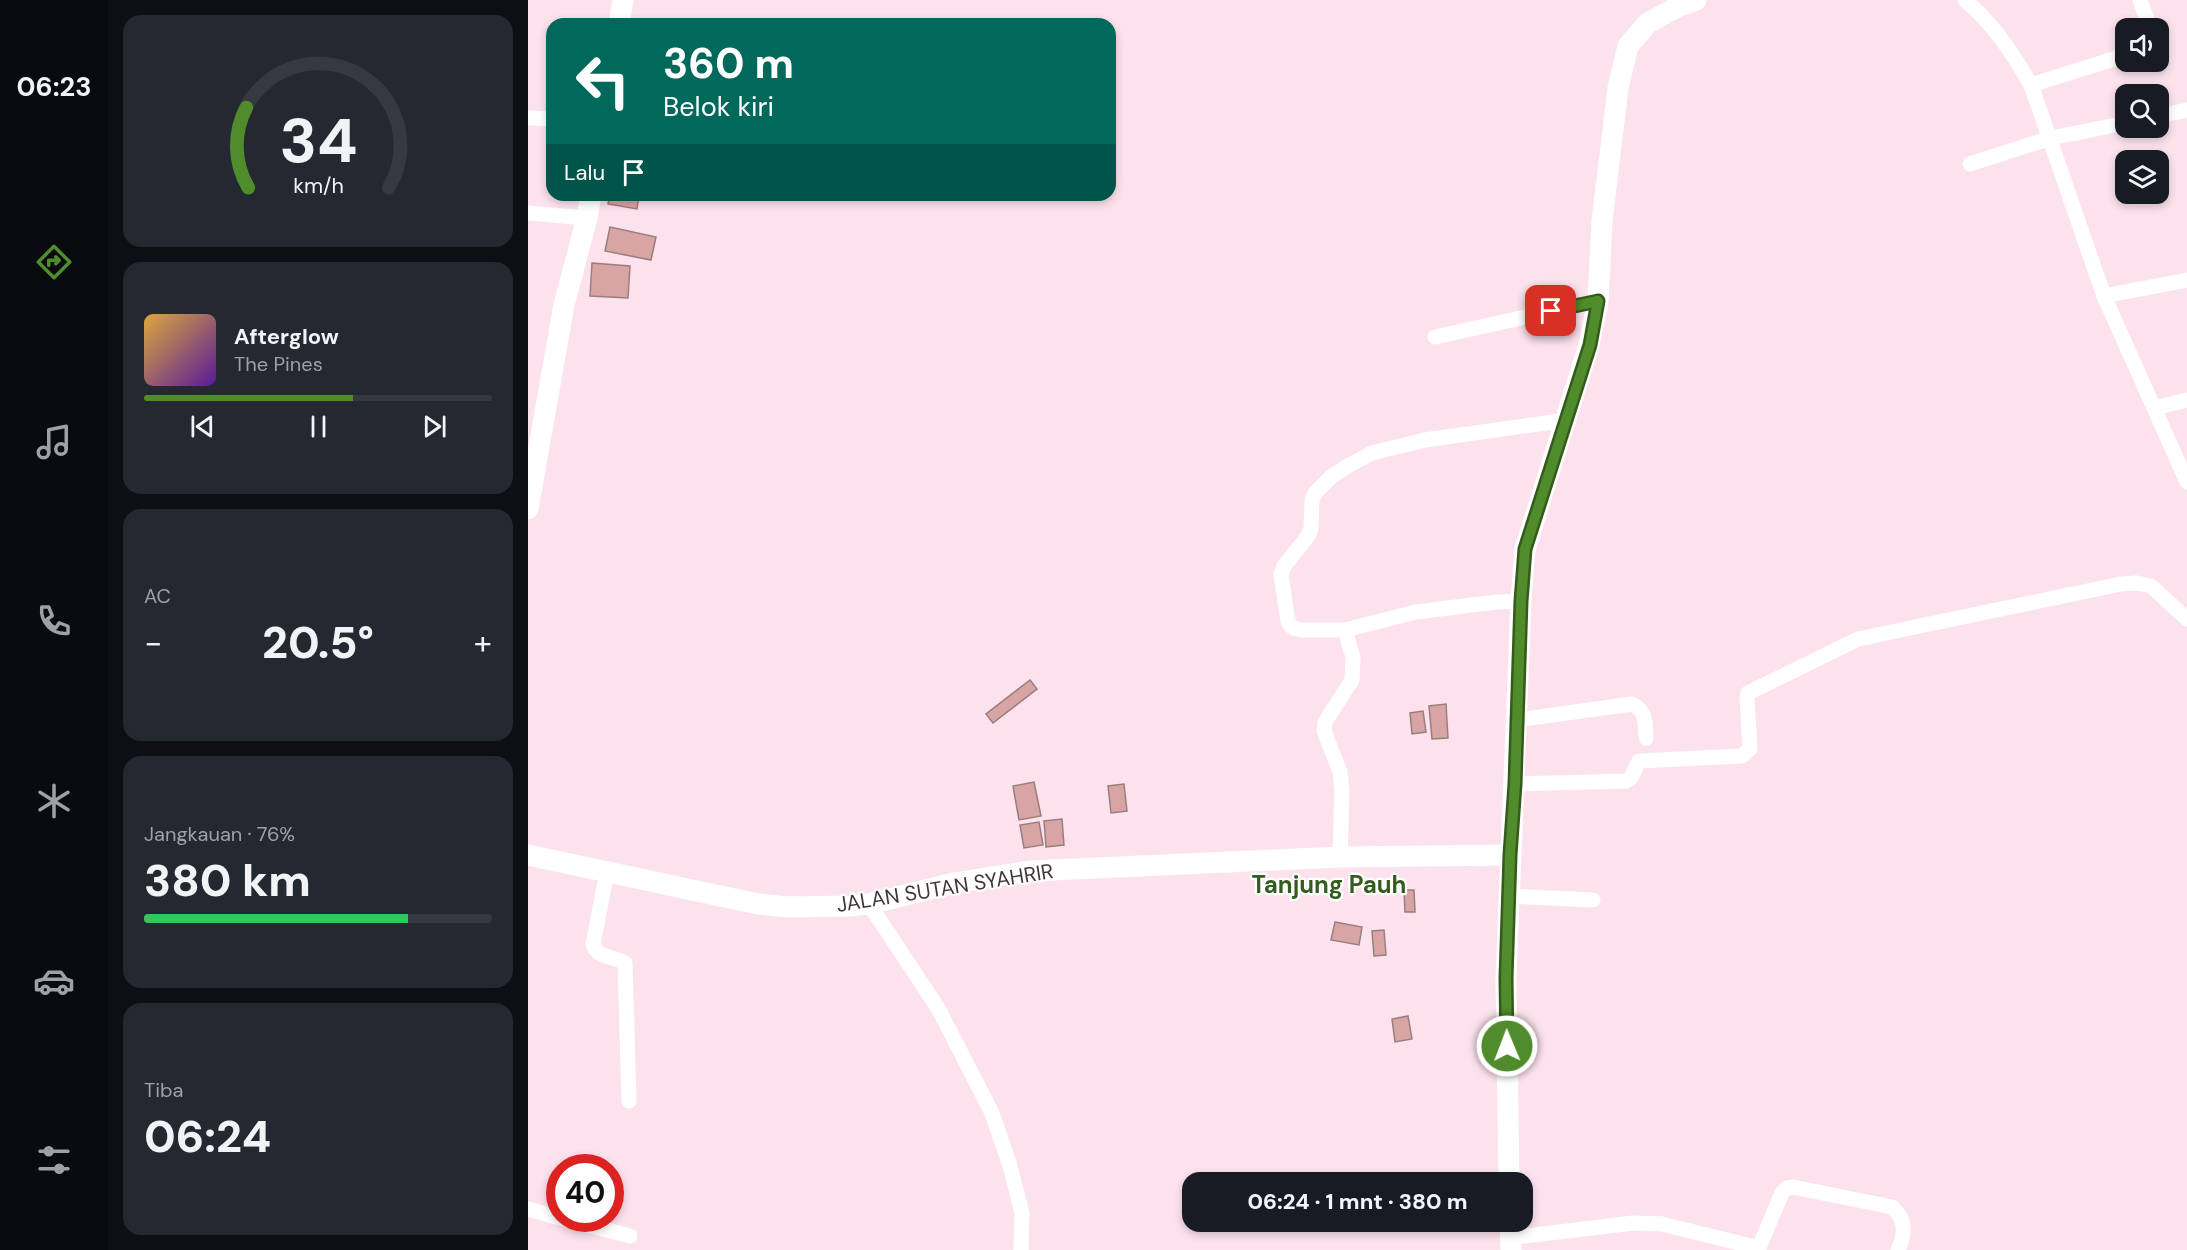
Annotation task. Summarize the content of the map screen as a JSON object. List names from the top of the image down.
{
  "streets": {
    "street": ["JALAN SUTAN SYAHRIR"]
  },
  "districts": ["Tanjung Pauh"],
  "page": {
    "tabs": "06:23",
    "turn": ["360 m", "Belok kiri"],
    "then": "Lalu",
    "song": ["Afterglow", "The Pines"],
    "tile": [
      "AC",
      ["Jangkauan · 76%", "380 km"],
      ["Tiba", "06:24"]
    ],
    "heat": ["−", "20.5°", "+"],
    "limit": "40",
    "trip": "06:24 · 1 mnt · 380 m",
    "gauge": ["34", "km/h"]
  }
}
